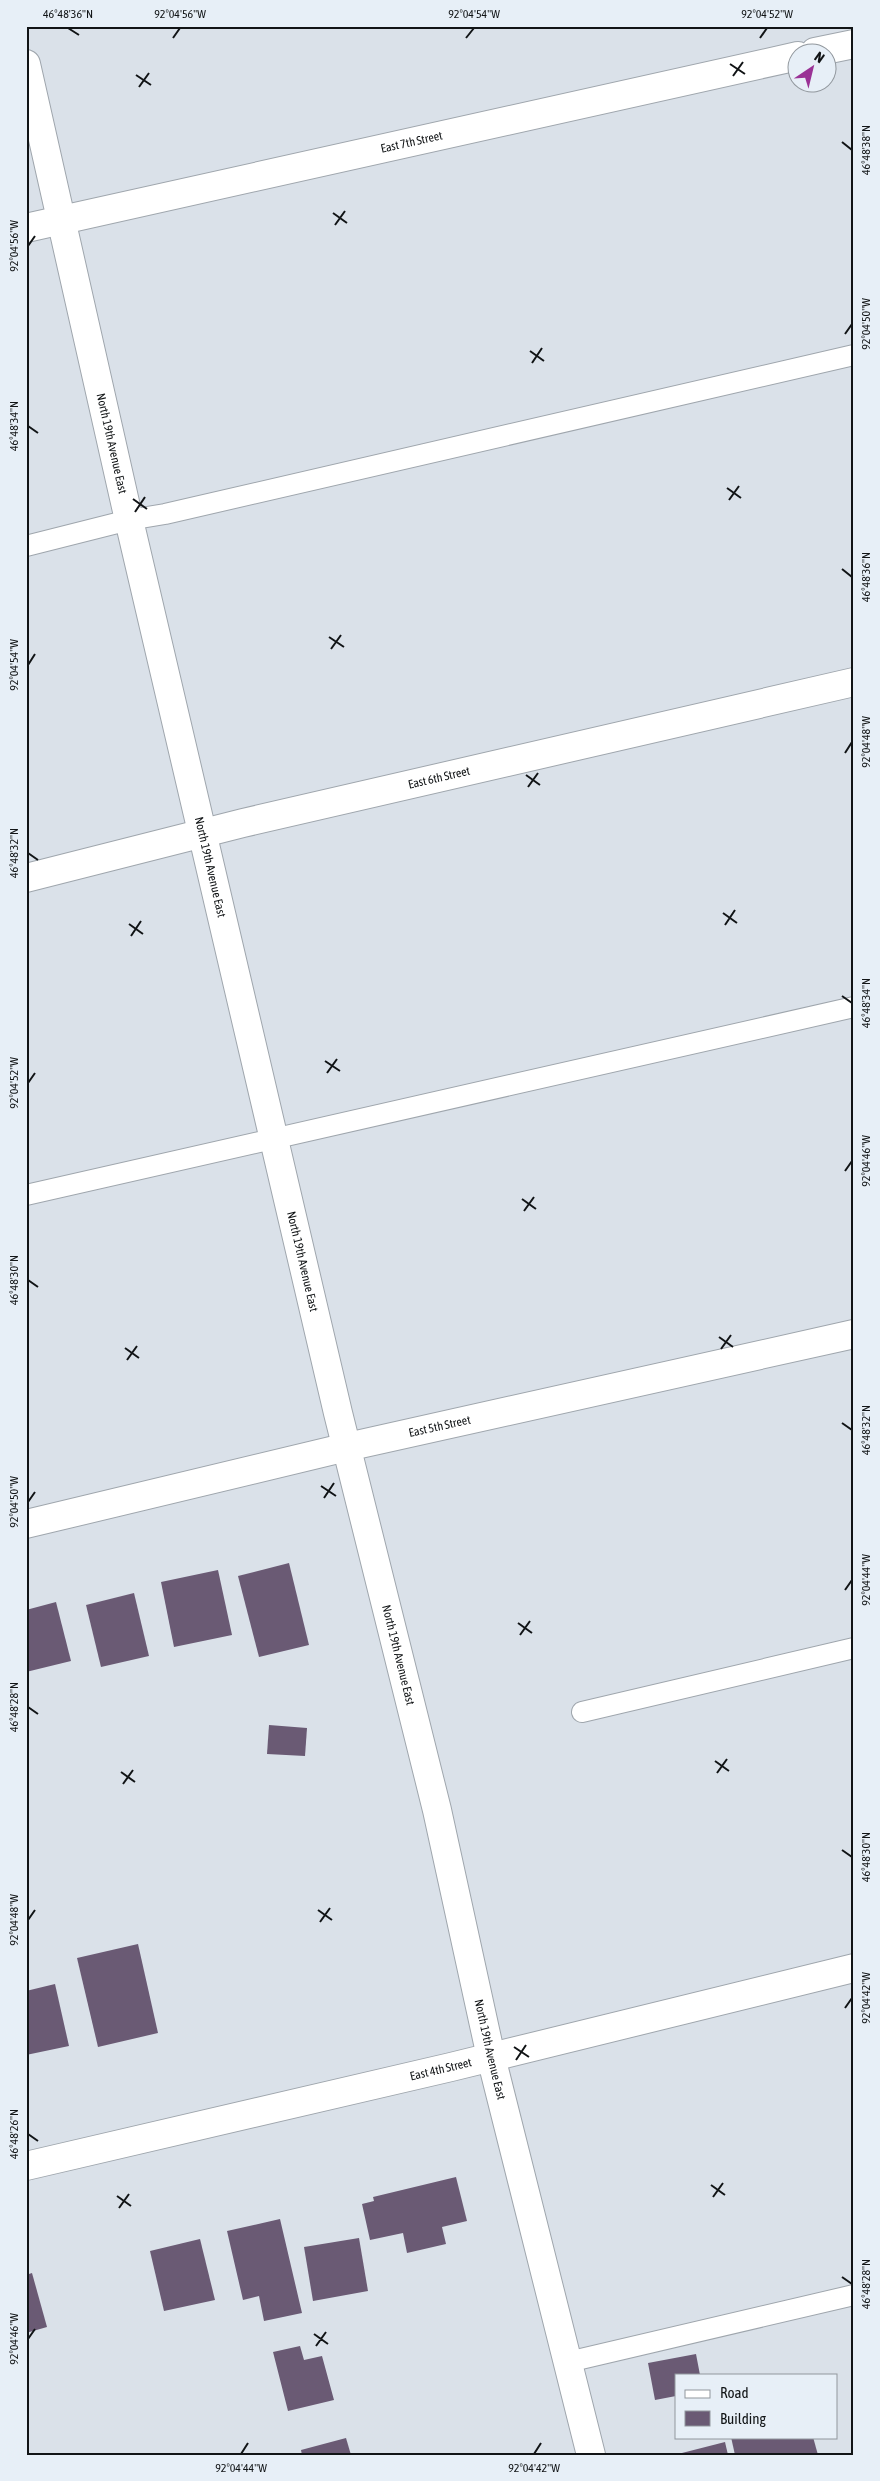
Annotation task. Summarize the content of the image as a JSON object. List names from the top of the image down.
{
  "streets": {
    "street": [
      "East 7th Street",
      "North 19th Avenue East",
      "East 6th Street",
      "East 5th Street",
      "East 4th Street"
    ]
  },
  "crossings": [
    ["East 7th Street", "North 19th Avenue East"],
    ["North 19th Avenue East", "East 6th Street"],
    ["North 19th Avenue East", "East 5th Street"],
    ["North 19th Avenue East", "East 4th Street"]
  ],
  "legend": ["Road", "Building"],
  "north": "top right",
  "coordinates": [
    "46°48'36\"N",
    "92°04'56\"W",
    "92°04'54\"W",
    "92°04'52\"W",
    "46°48'38\"N",
    "92°04'50\"W",
    "46°48'34\"N",
    "92°04'48\"W",
    "46°48'32\"N",
    "92°04'46\"W",
    "46°48'30\"N",
    "92°04'44\"W",
    "46°48'28\"N",
    "92°04'42\"W",
    "46°48'26\"N"
  ]
}
